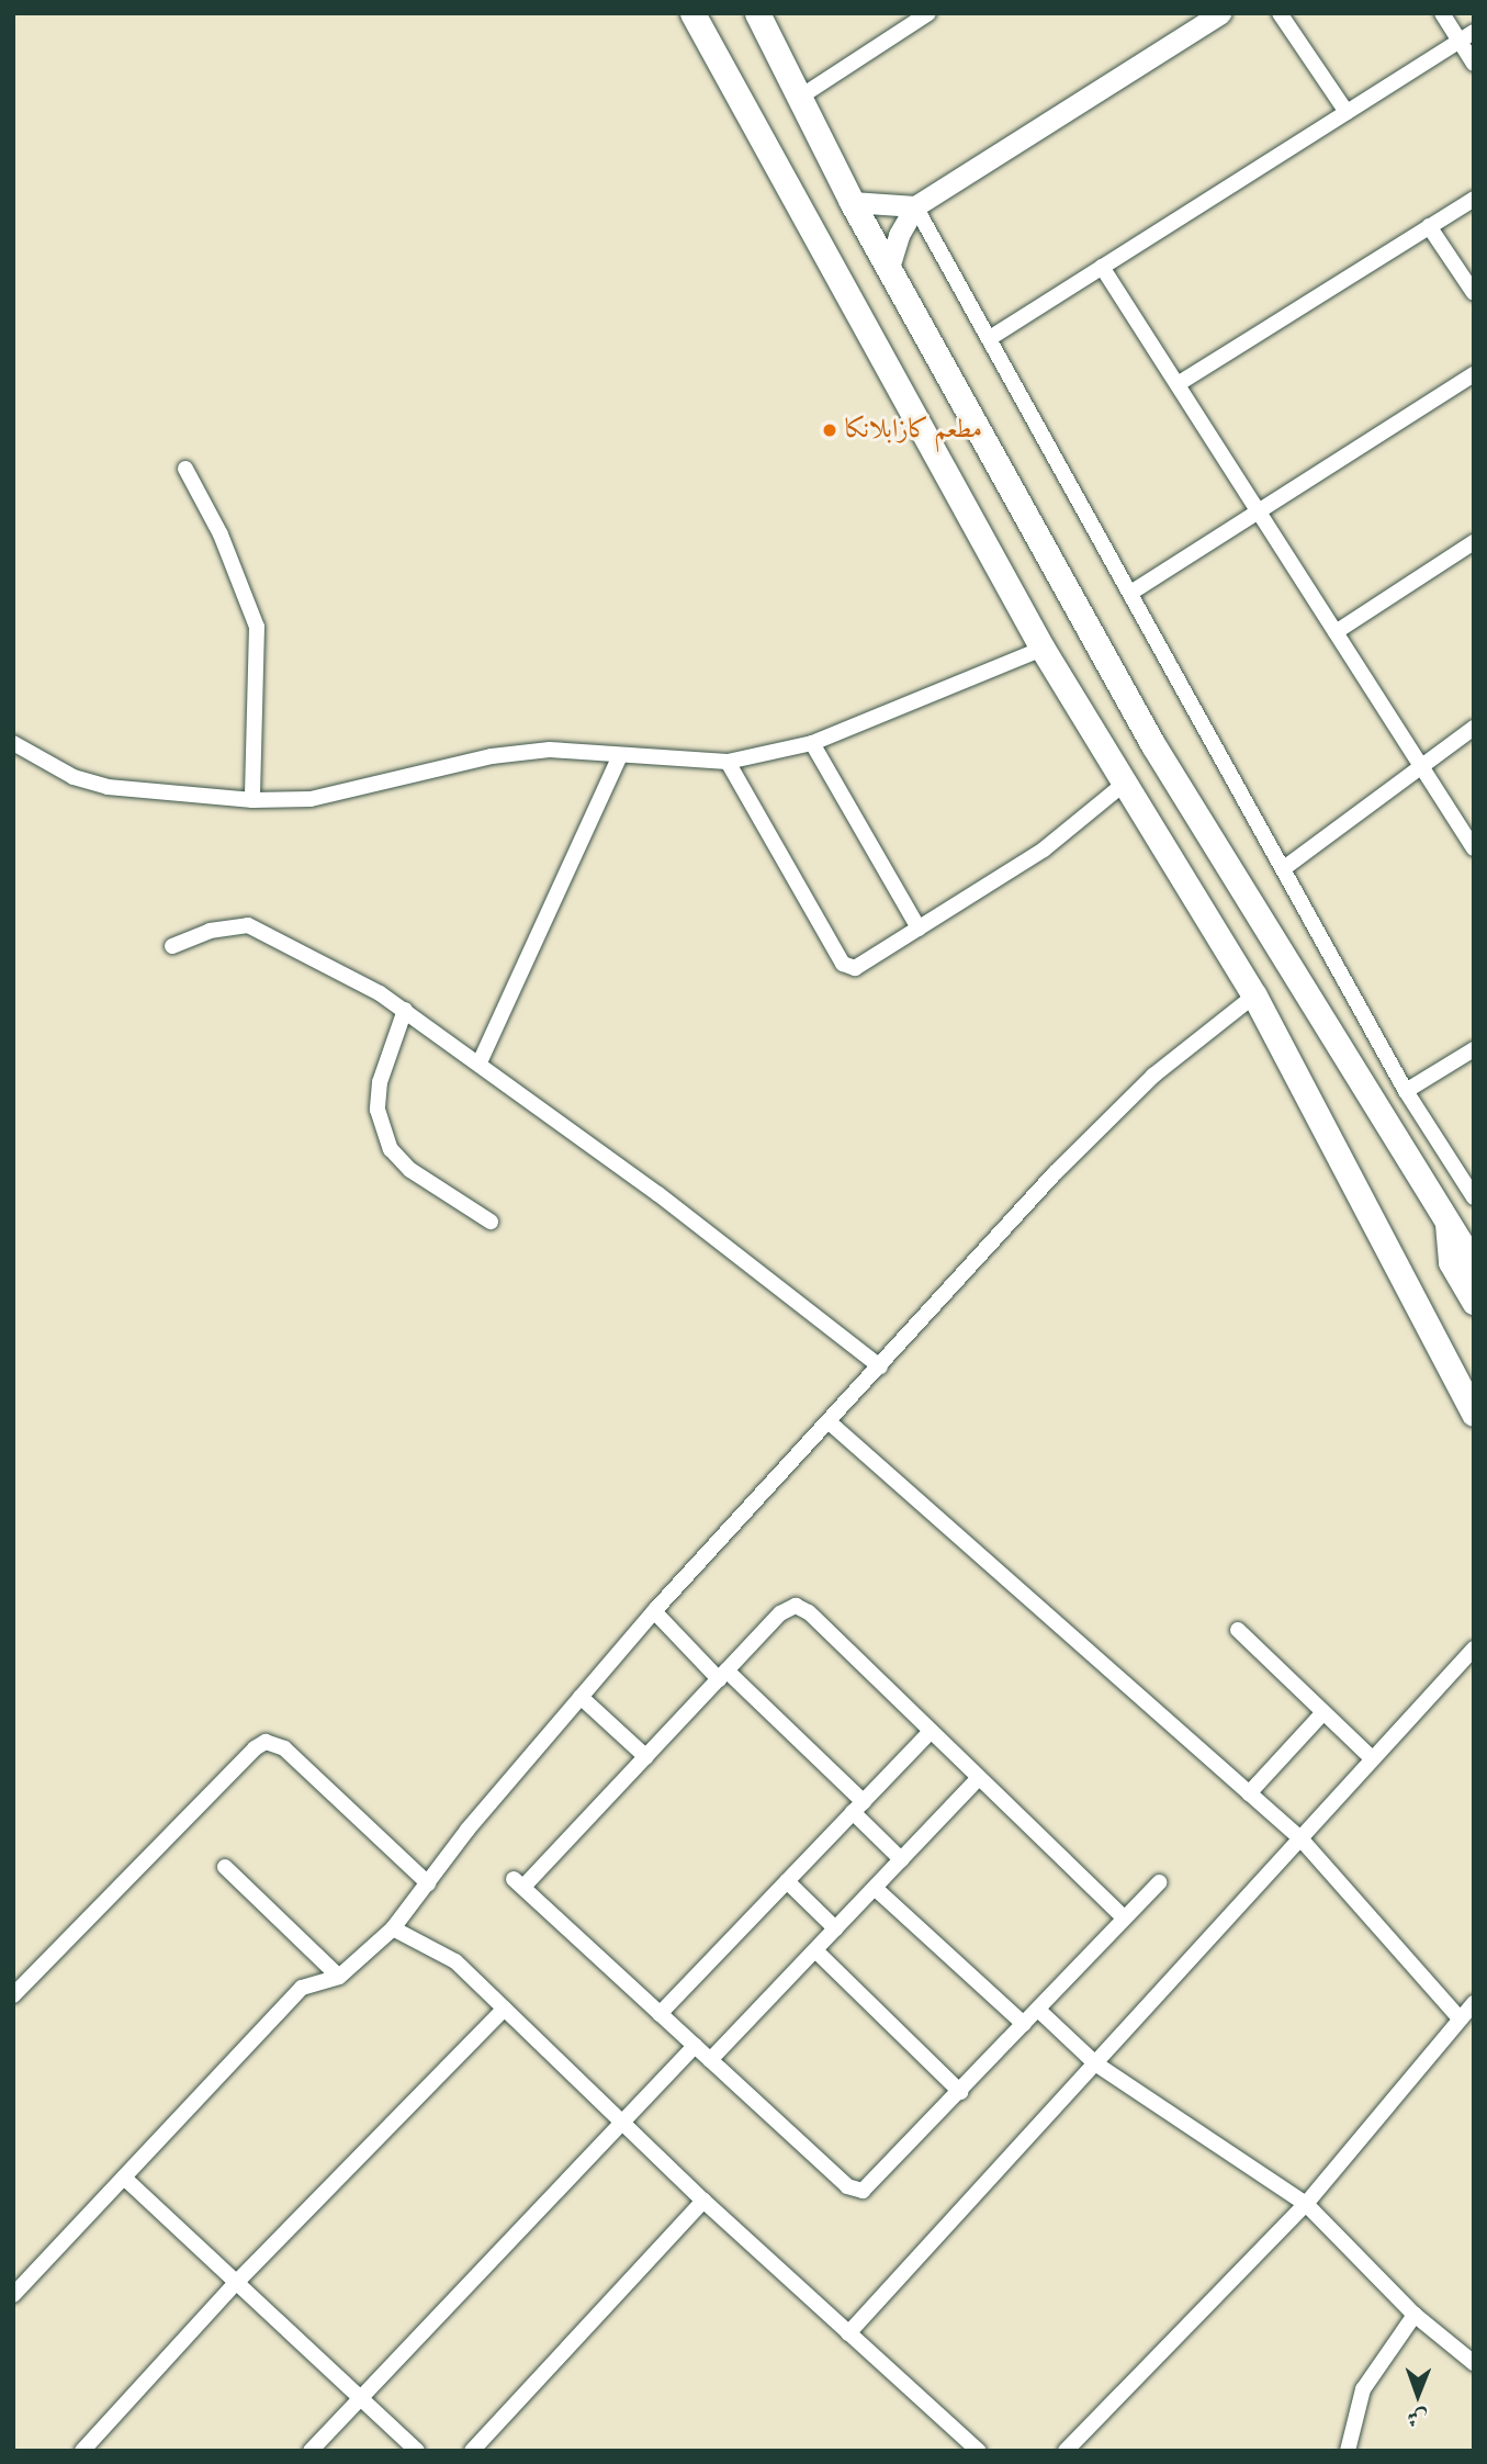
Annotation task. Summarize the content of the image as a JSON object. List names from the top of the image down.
{
  "places": ["مطعم كازابلانكا"],
  "north": "bottom"
}
